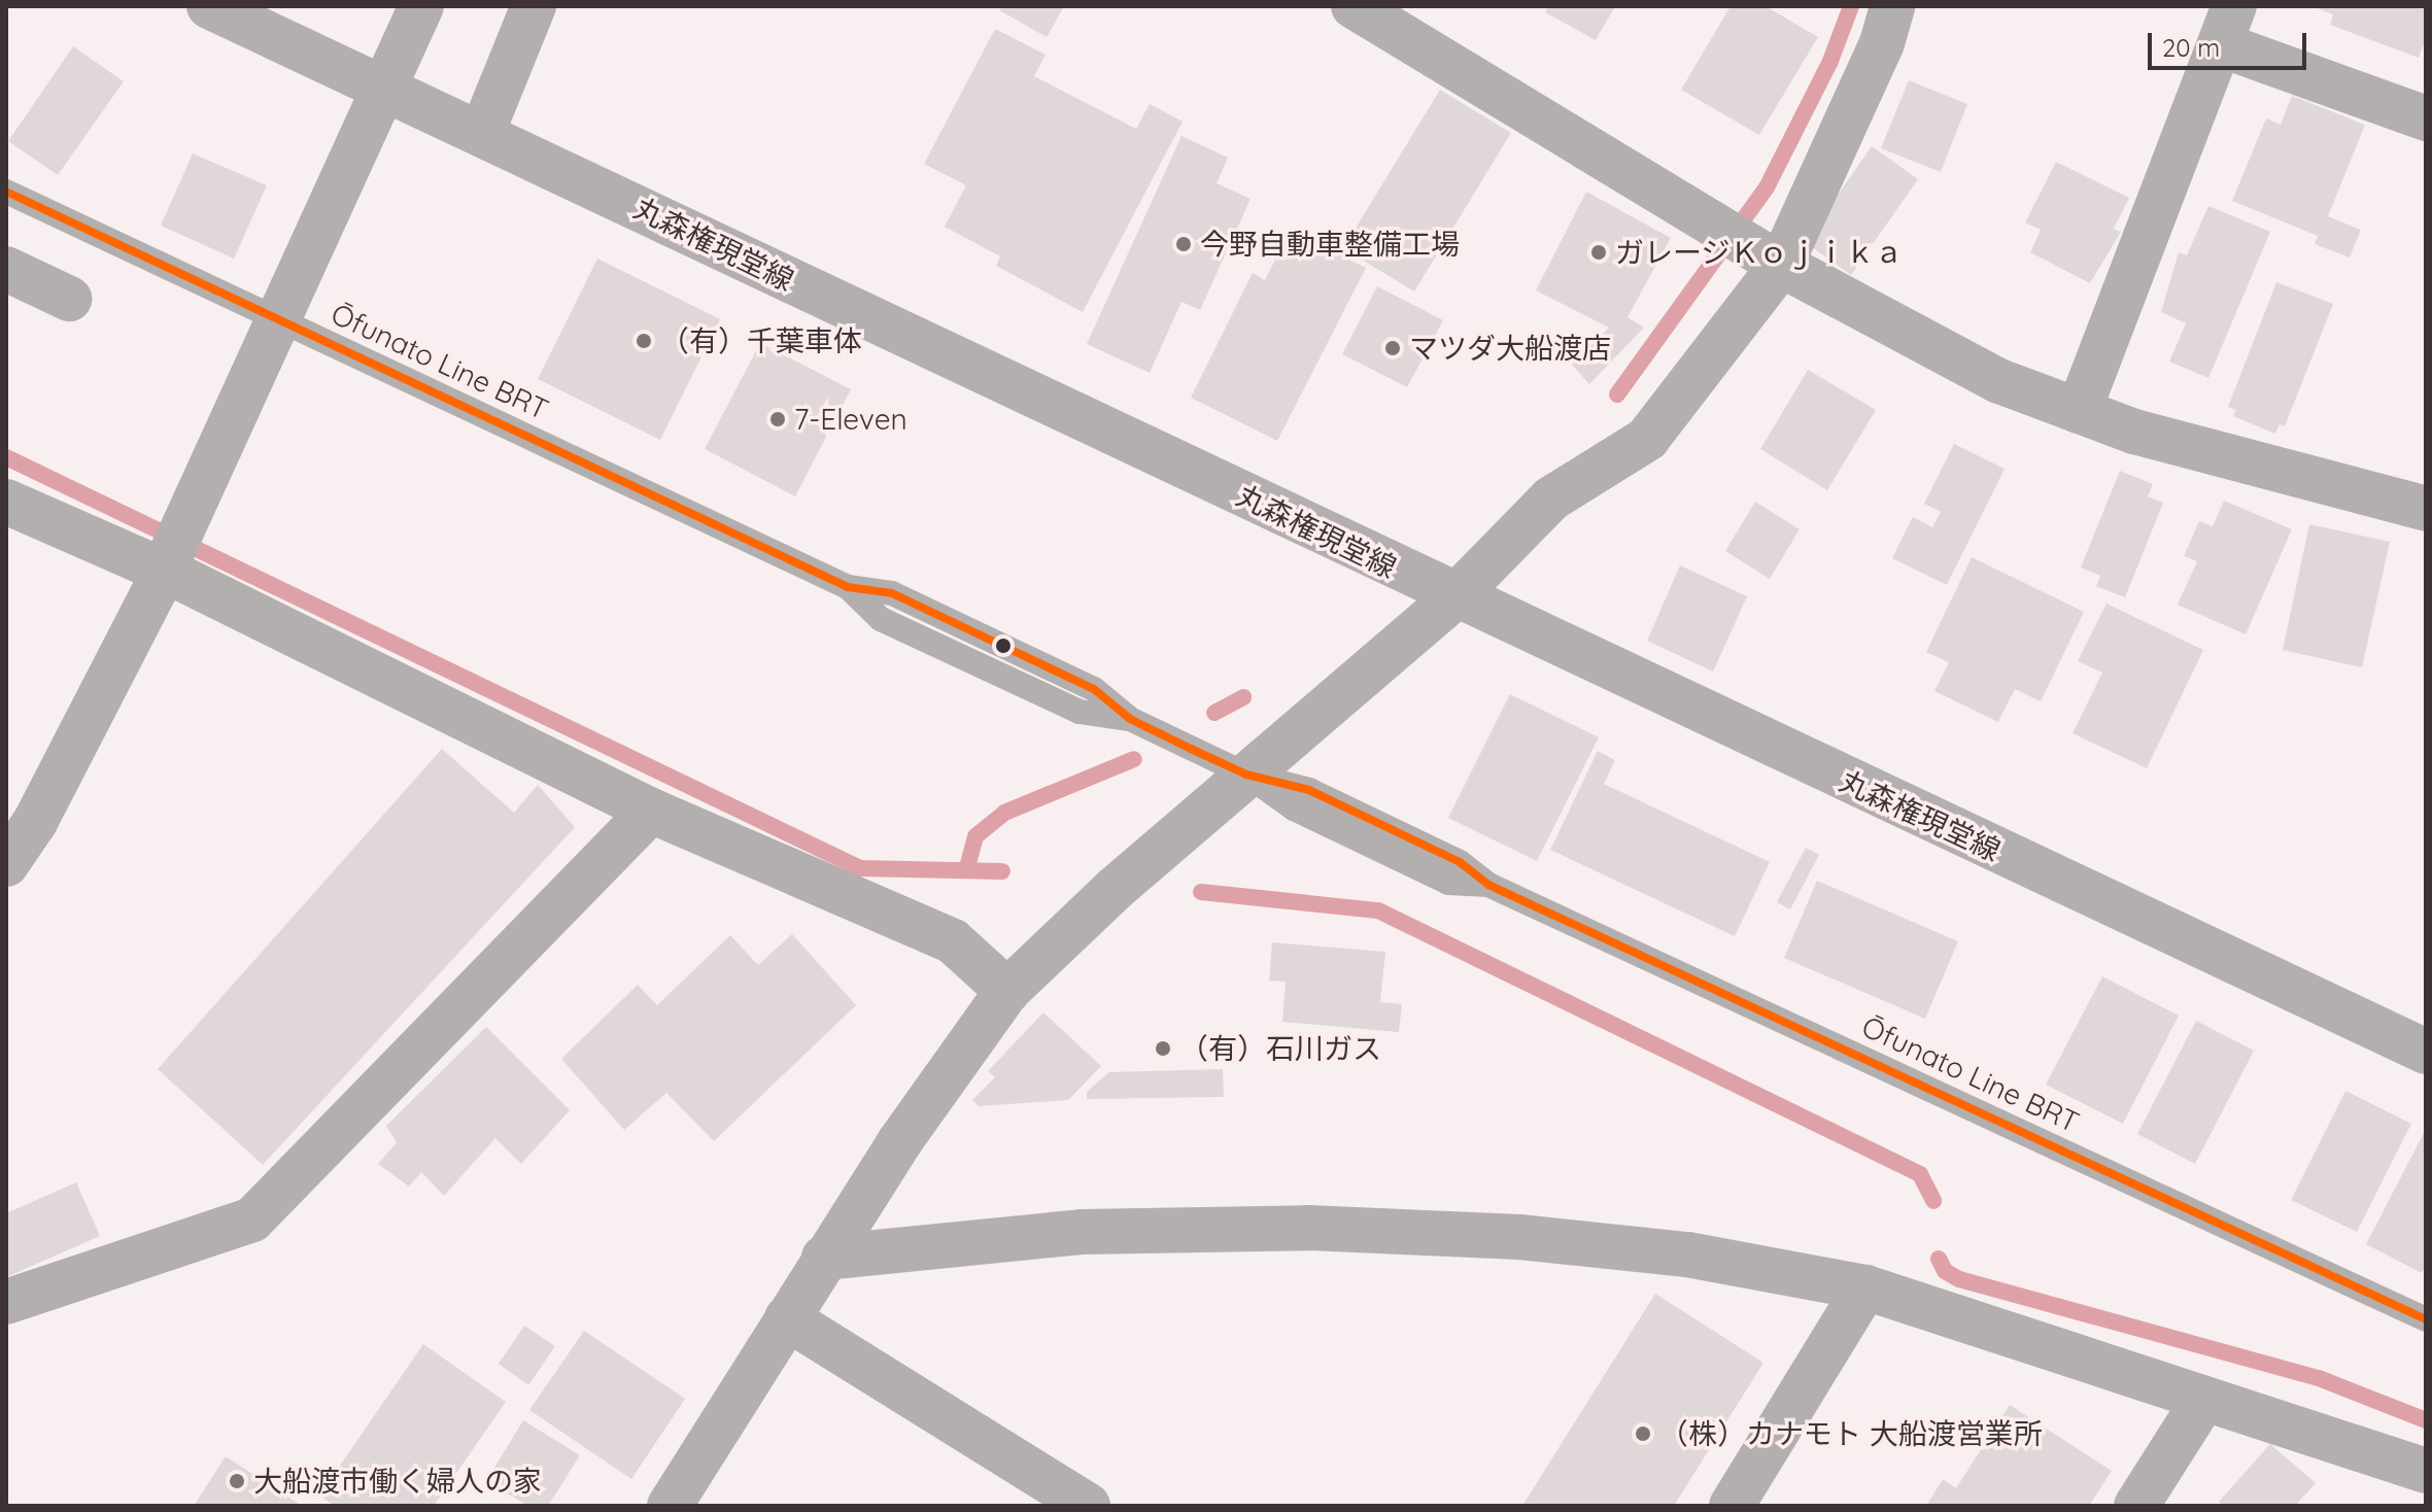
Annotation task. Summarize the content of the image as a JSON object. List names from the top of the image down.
{
  "streets": {
    "main road": ["丸森権現堂線"],
    "lane": ["Ōfunato Line BRT"]
  },
  "places": [
    "今野自動車整備工場",
    "ガレージＫｏｊｉｋａ",
    "（有）千葉車体",
    "マツダ大船渡店",
    "7-Eleven",
    "（有）石川ガス",
    "（株）カナモト 大船渡営業所",
    "大船渡市働く婦人の家"
  ],
  "scale_bar": "20 m"
}
